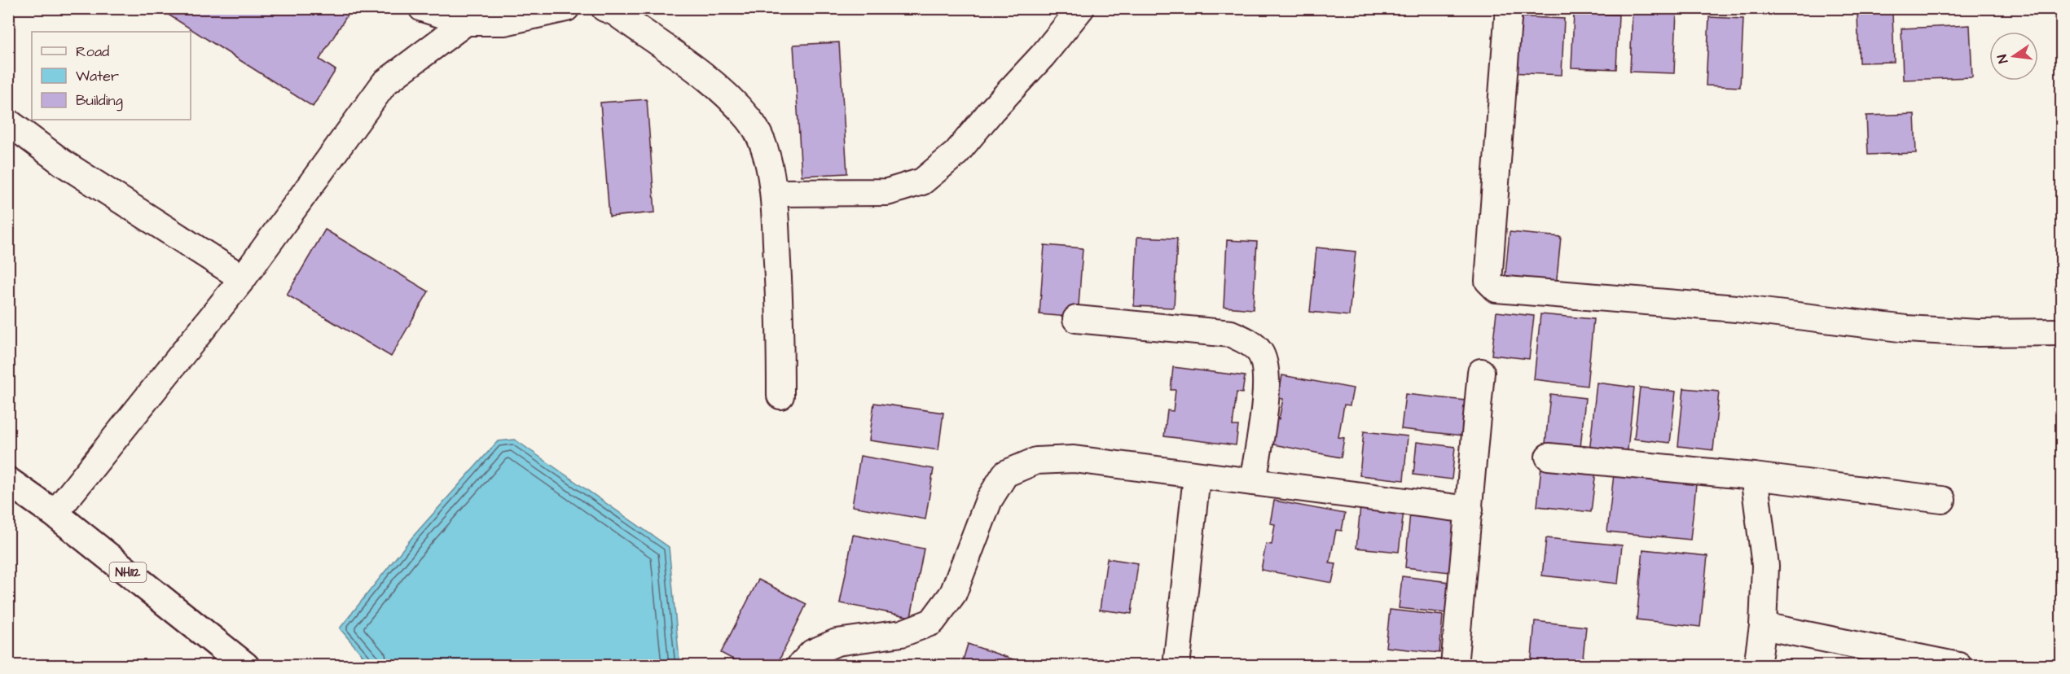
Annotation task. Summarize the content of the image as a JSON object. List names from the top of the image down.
{
  "streets": {
    "highway": ["NH112"]
  },
  "legend": ["Road", "Water", "Building"],
  "north": "left"
}
